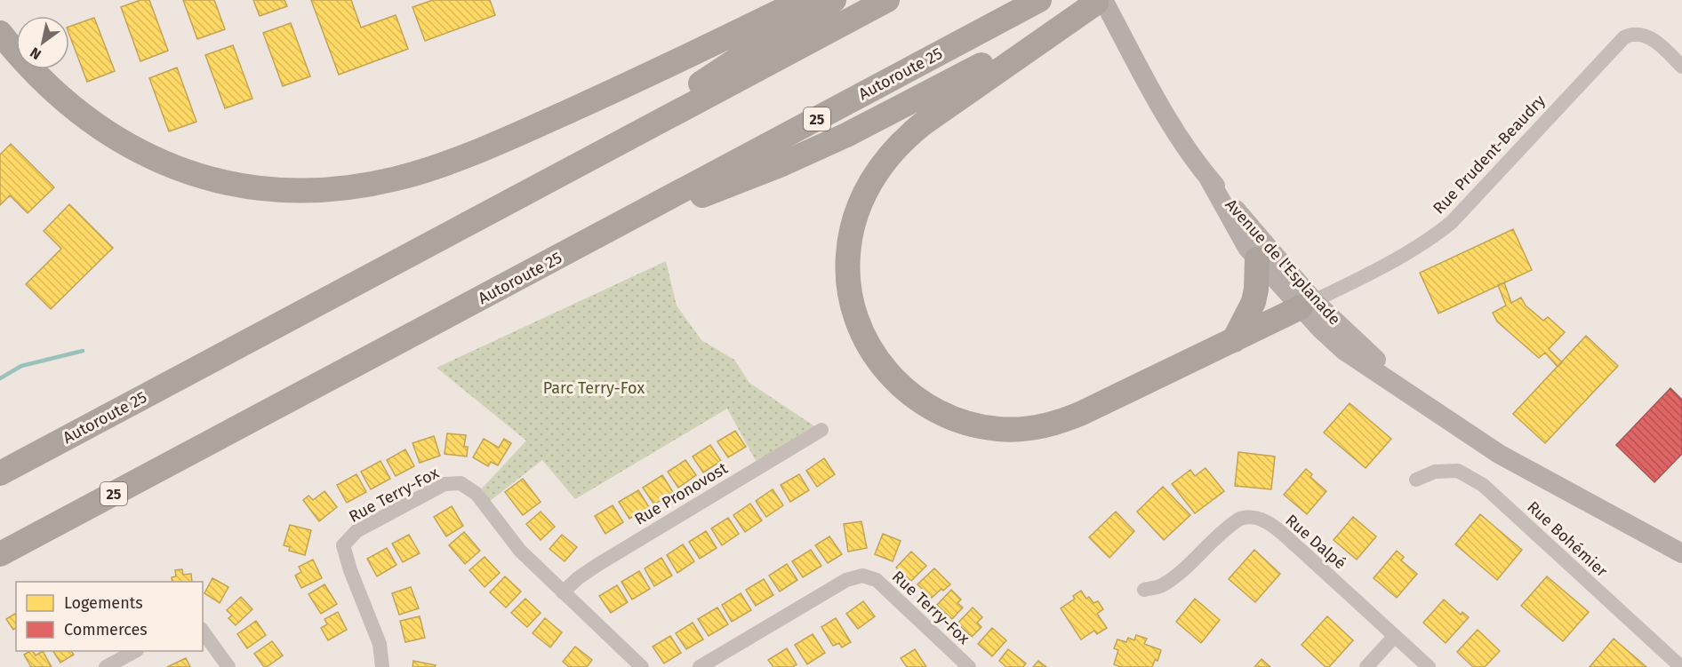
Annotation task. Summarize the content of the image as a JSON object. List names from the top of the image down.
{
  "streets": {
    "highway": ["Autoroute 25", "25"],
    "street": [
      "Rue Prudent-Beaudry",
      "Avenue de l'Esplanade",
      "Rue Pronovost",
      "Rue Terry-Fox",
      "Rue Bohémier",
      "Rue Dalpé"
    ]
  },
  "crossings": [
    ["Rue Prudent-Beaudry", "Avenue de l'Esplanade"],
    ["Rue Pronovost", "Rue Terry-Fox"]
  ],
  "parks": ["Parc Terry-Fox"],
  "legend": ["Logements", "Commerces"],
  "north": "bottom left"
}
